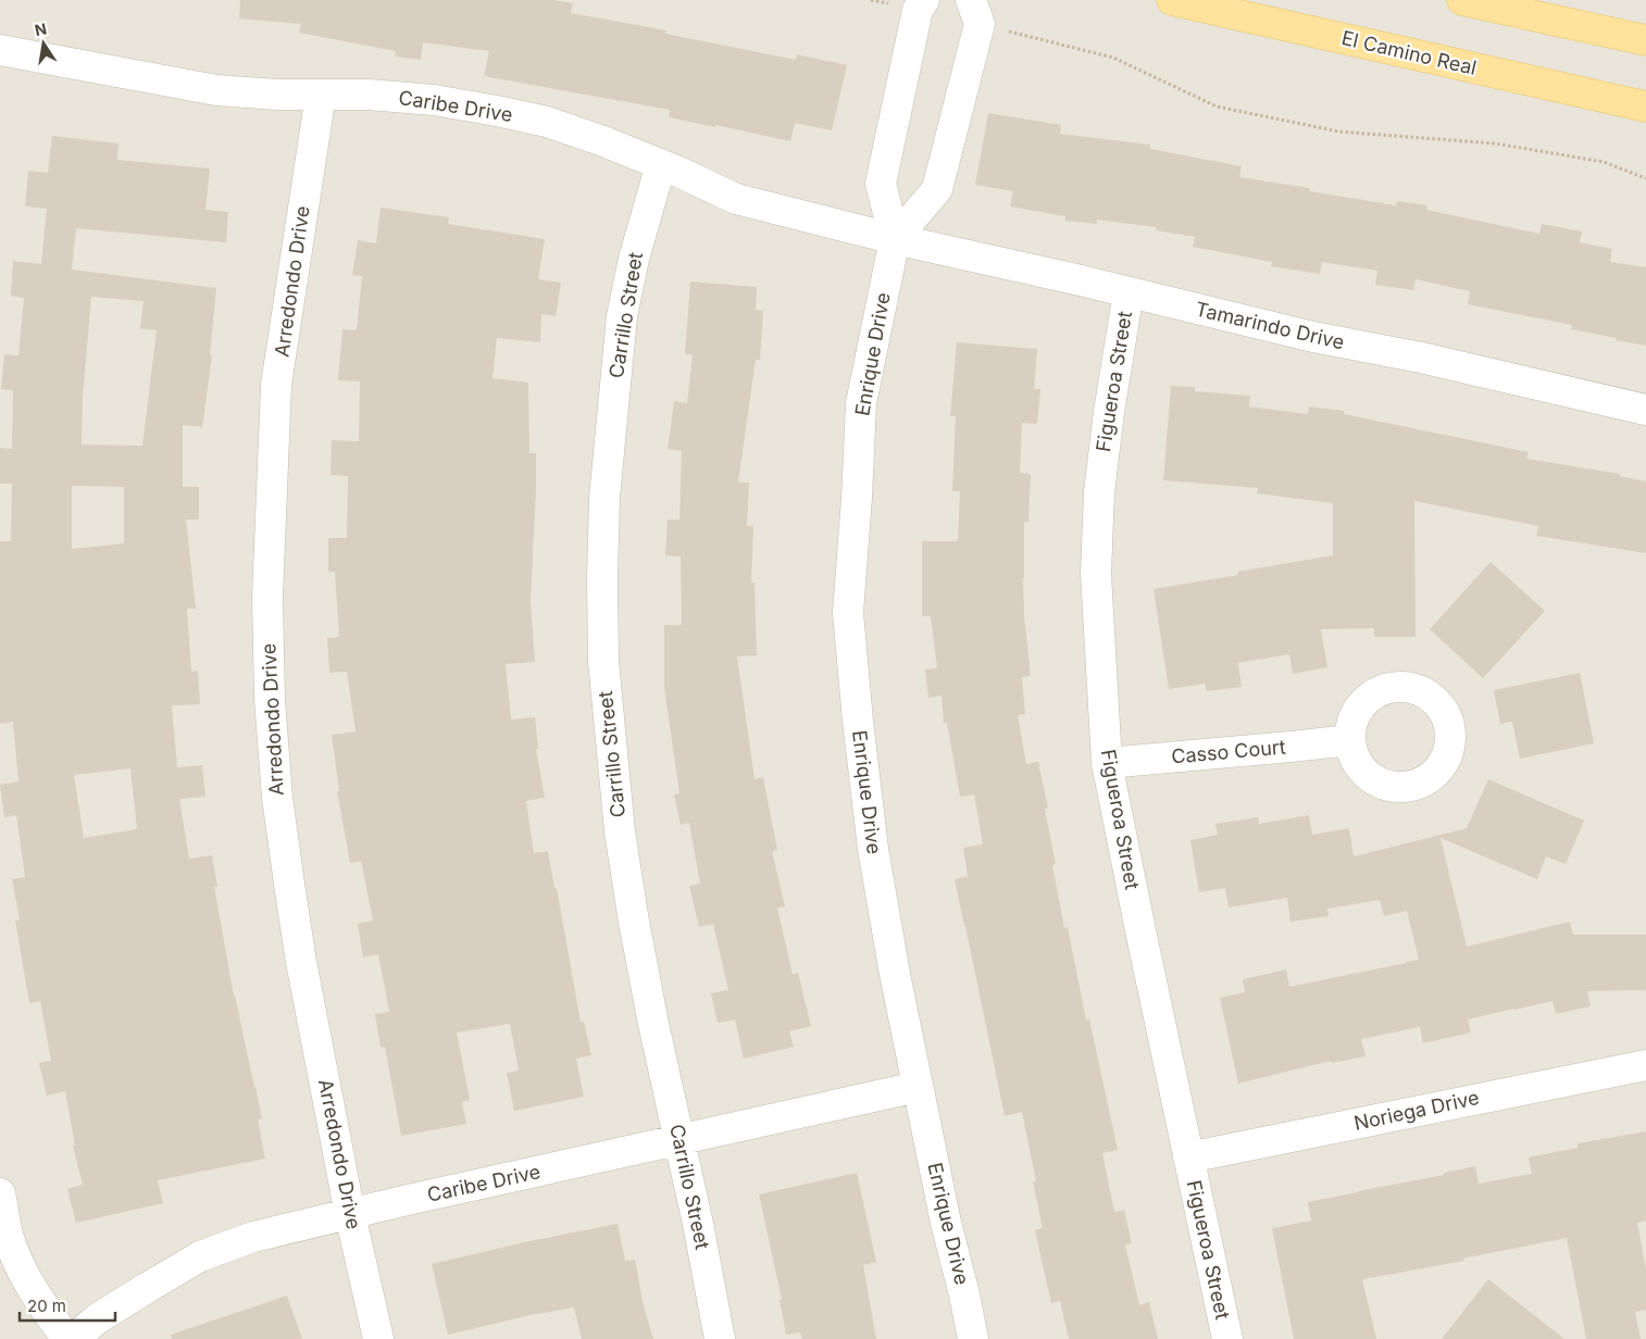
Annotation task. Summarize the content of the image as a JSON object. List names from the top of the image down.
{
  "streets": {
    "main road": ["El Camino Real"],
    "street": [
      "Caribe Drive",
      "Arredondo Drive",
      "Carrillo Street",
      "Tamarindo Drive",
      "Enrique Drive",
      "Figueroa Street",
      "Casso Court",
      "Noriega Drive"
    ]
  },
  "crossings": [
    ["Caribe Drive", "Arredondo Drive"],
    ["Caribe Drive", "Carrillo Street"],
    ["Caribe Drive", "Tamarindo Drive"],
    ["Caribe Drive", "Enrique Drive"],
    ["Tamarindo Drive", "Enrique Drive"],
    ["Tamarindo Drive", "Figueroa Street"],
    ["Figueroa Street", "Casso Court"],
    ["Figueroa Street", "Noriega Drive"]
  ],
  "scale_bar": "20 m",
  "north": "top"
}
